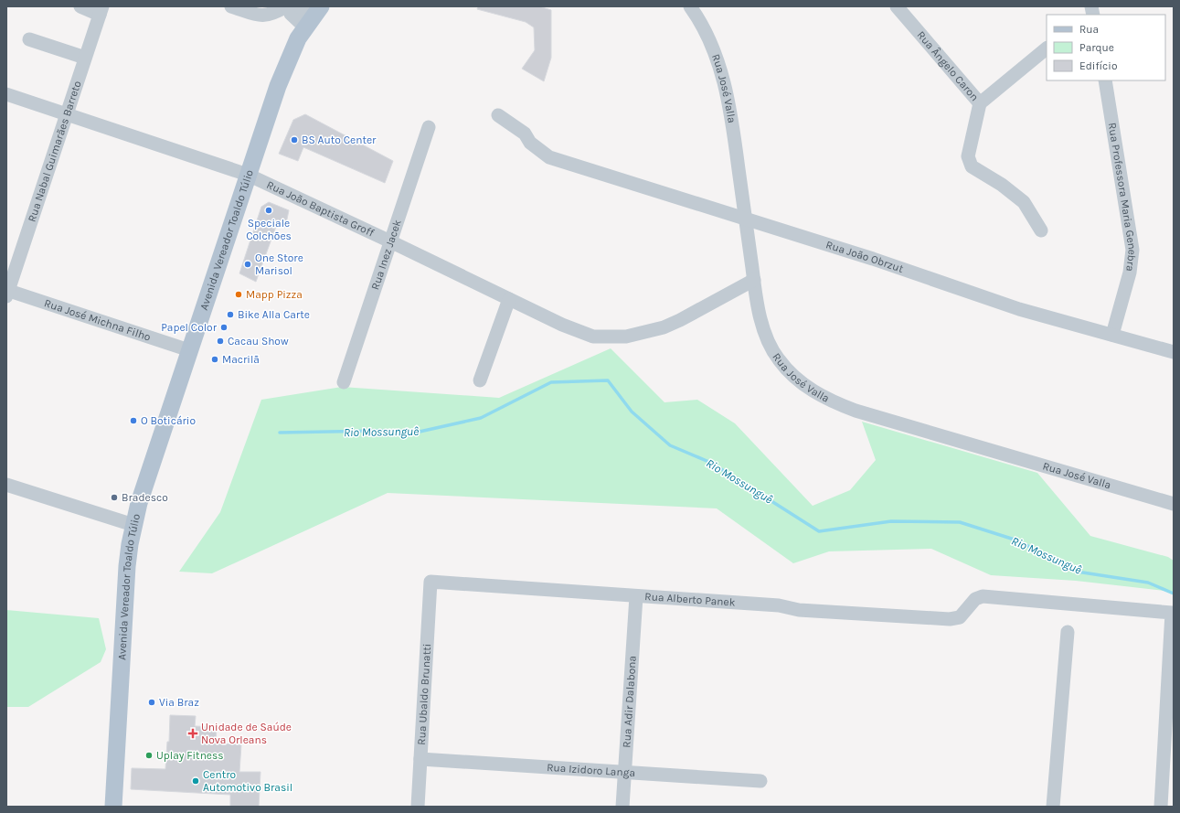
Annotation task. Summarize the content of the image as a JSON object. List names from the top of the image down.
{
  "streets": {
    "main road": ["Avenida Vereador Toaldo Túlio"],
    "street": [
      "Rua Ângelo Caron",
      "Rua José Valla",
      "Rua Nabal Guimarães Barreto",
      "Rua Professora Maria Genebra",
      "Rua João Baptista Groff",
      "Rua Inez Jacek",
      "Rua João Obrzut",
      "Rua José Michna Filho",
      "Rua Alberto Panek",
      "Rua Ubaldo Brunatti",
      "Rua Adir Dalabona",
      "Rua Izidoro Langa"
    ]
  },
  "crossings": [
    ["Rua José Valla", "Rua João Baptista Groff"],
    ["Rua José Valla", "Rua João Obrzut"],
    ["Rua Nabal Guimarães Barreto", "Rua João Baptista Groff"],
    ["Rua Nabal Guimarães Barreto", "Rua José Michna Filho"],
    ["Rua Professora Maria Genebra", "Rua João Obrzut"],
    ["Rua João Baptista Groff", "Avenida Vereador Toaldo Túlio"],
    ["Rua João Baptista Groff", "Rua Inez Jacek"],
    ["Avenida Vereador Toaldo Túlio", "Rua José Michna Filho"],
    ["Rua Alberto Panek", "Rua Ubaldo Brunatti"],
    ["Rua Alberto Panek", "Rua Adir Dalabona"],
    ["Rua Ubaldo Brunatti", "Rua Izidoro Langa"],
    ["Rua Adir Dalabona", "Rua Izidoro Langa"]
  ],
  "water": ["Rio Mossunguê"],
  "places": {
    "other": [
      "BS Auto Center",
      "Speciale Colchões",
      "One Store Marisol",
      "Mapp Pizza",
      "Bike Alla Carte",
      "Papel Color",
      "Cacau Show",
      "Macrilã",
      "O Boticário",
      "Bradesco",
      "Via Braz",
      "Uplay Fitness",
      "Centro Automotivo Brasil"
    ],
    "health": ["Unidade de Saúde Nova Orleans"]
  },
  "legend": ["Rua", "Parque", "Edifício"]
}
